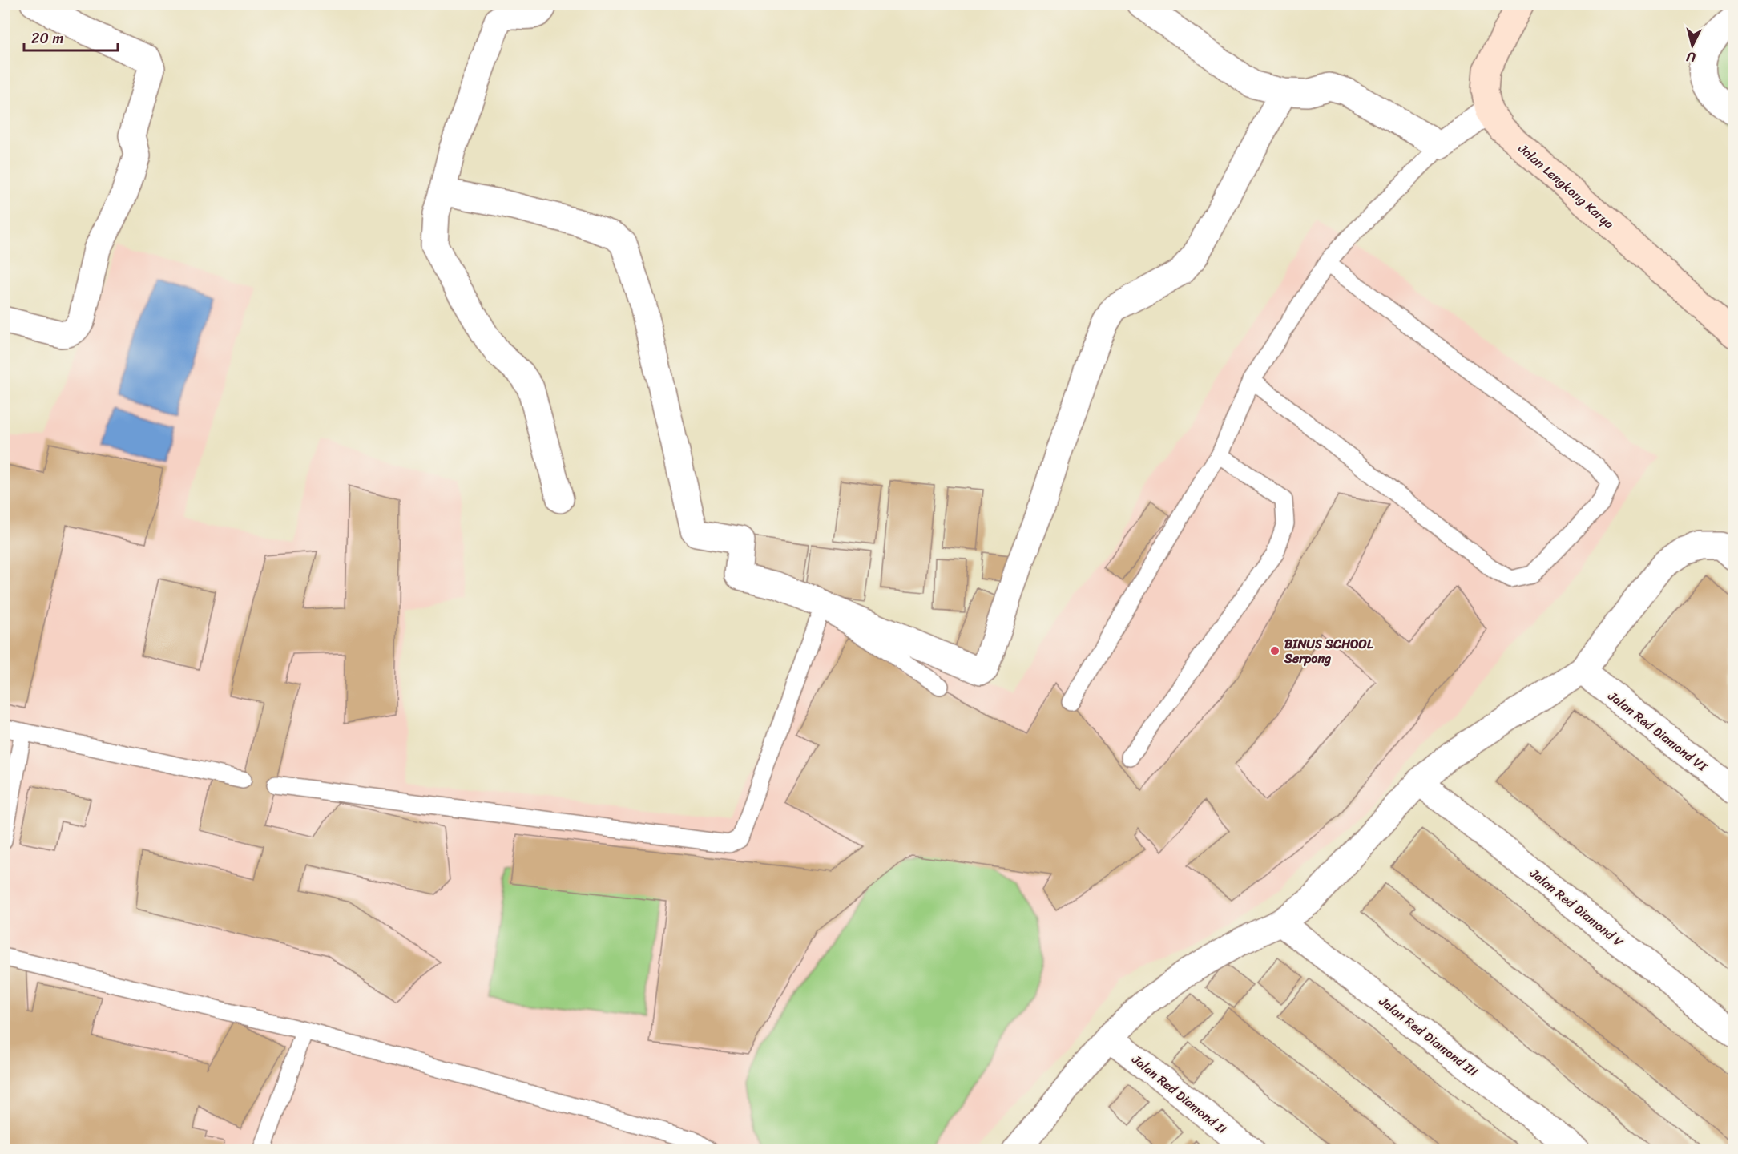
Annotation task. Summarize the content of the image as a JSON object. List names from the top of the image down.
{
  "streets": {
    "street": [
      "Jalan Lengkong Karya",
      "Jalan Red Diamond VI",
      "Jalan Red Diamond V",
      "Jalan Red Diamond III",
      "Jalan Red Diamond II"
    ]
  },
  "places": ["BINUS SCHOOL Serpong"],
  "scale_bar": "20 m",
  "north": "bottom"
}
